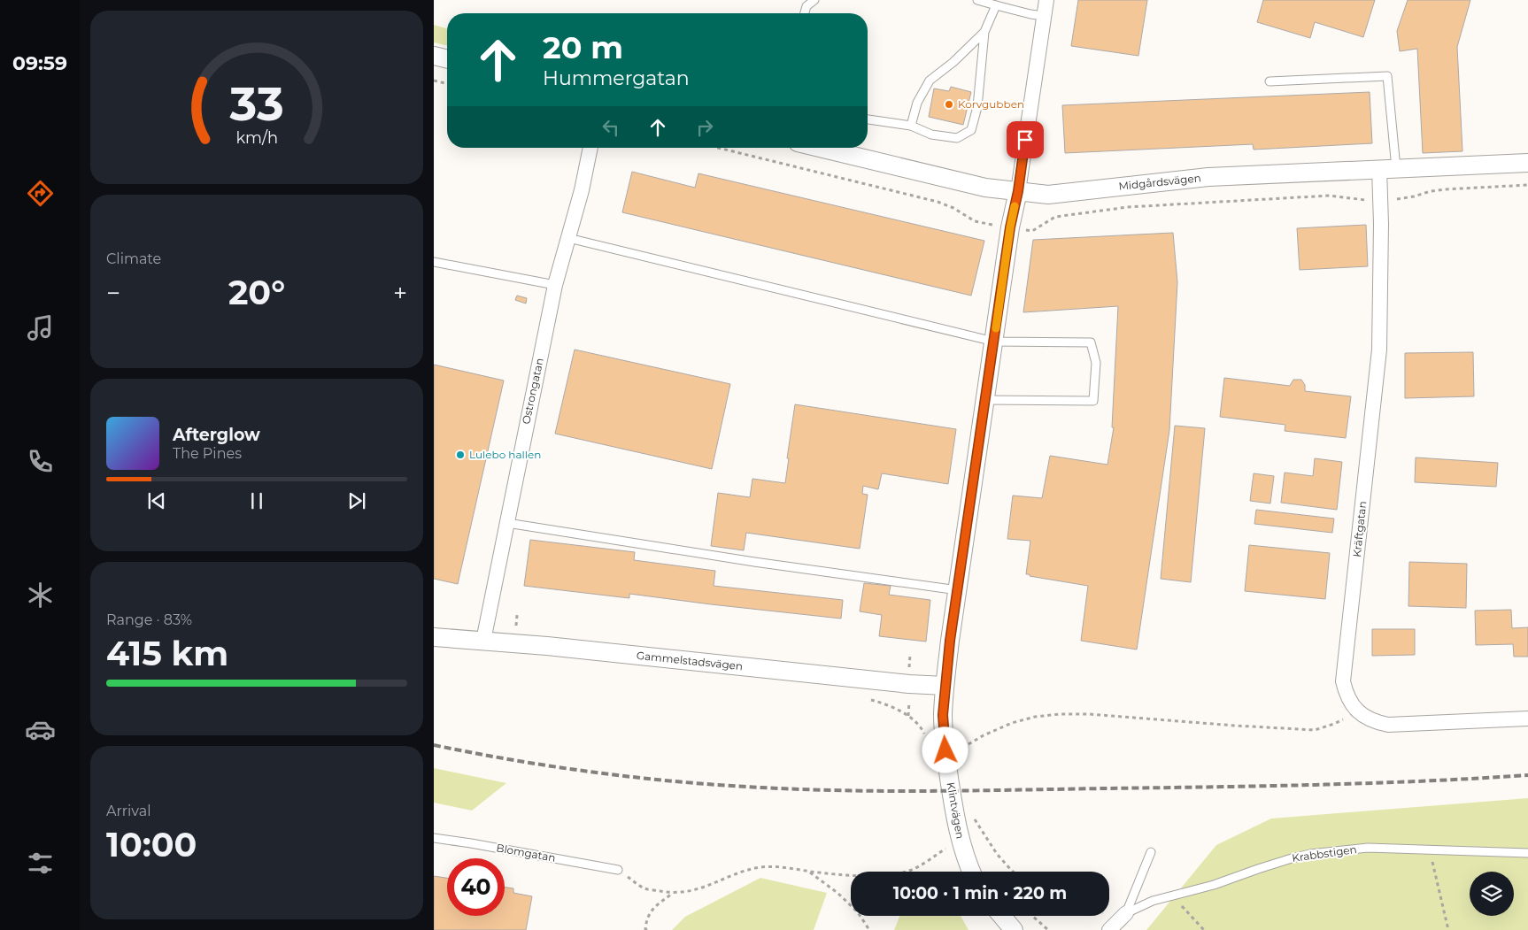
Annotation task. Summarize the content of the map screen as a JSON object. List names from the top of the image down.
{
  "streets": {
    "street": [
      "Midgårdsvägen",
      "Ostrongatan",
      "Kräftgatan",
      "Gammelstadsvägen",
      "Klintvägen",
      "Krabbstigen"
    ],
    "lane": ["Blomgatan"]
  },
  "crossings": [
    ["Midgårdsvägen", "Kräftgatan"],
    ["Midgårdsvägen", "Klintvägen"],
    ["Ostrongatan", "Gammelstadsvägen"],
    ["Gammelstadsvägen", "Klintvägen"]
  ],
  "places": ["Korvgubben", "Lulebo hallen"],
  "page": {
    "tabs": "09:59",
    "turn": ["20 m", "Hummergatan"],
    "tile": [
      "Climate",
      ["Range · 83%", "415 km"],
      ["Arrival", "10:00"]
    ],
    "heat": ["−", "20°", "+"],
    "song": ["Afterglow", "The Pines"],
    "limit": "40",
    "trip": "10:00 · 1 min · 220 m",
    "gauge": ["33", "km/h"]
  }
}
